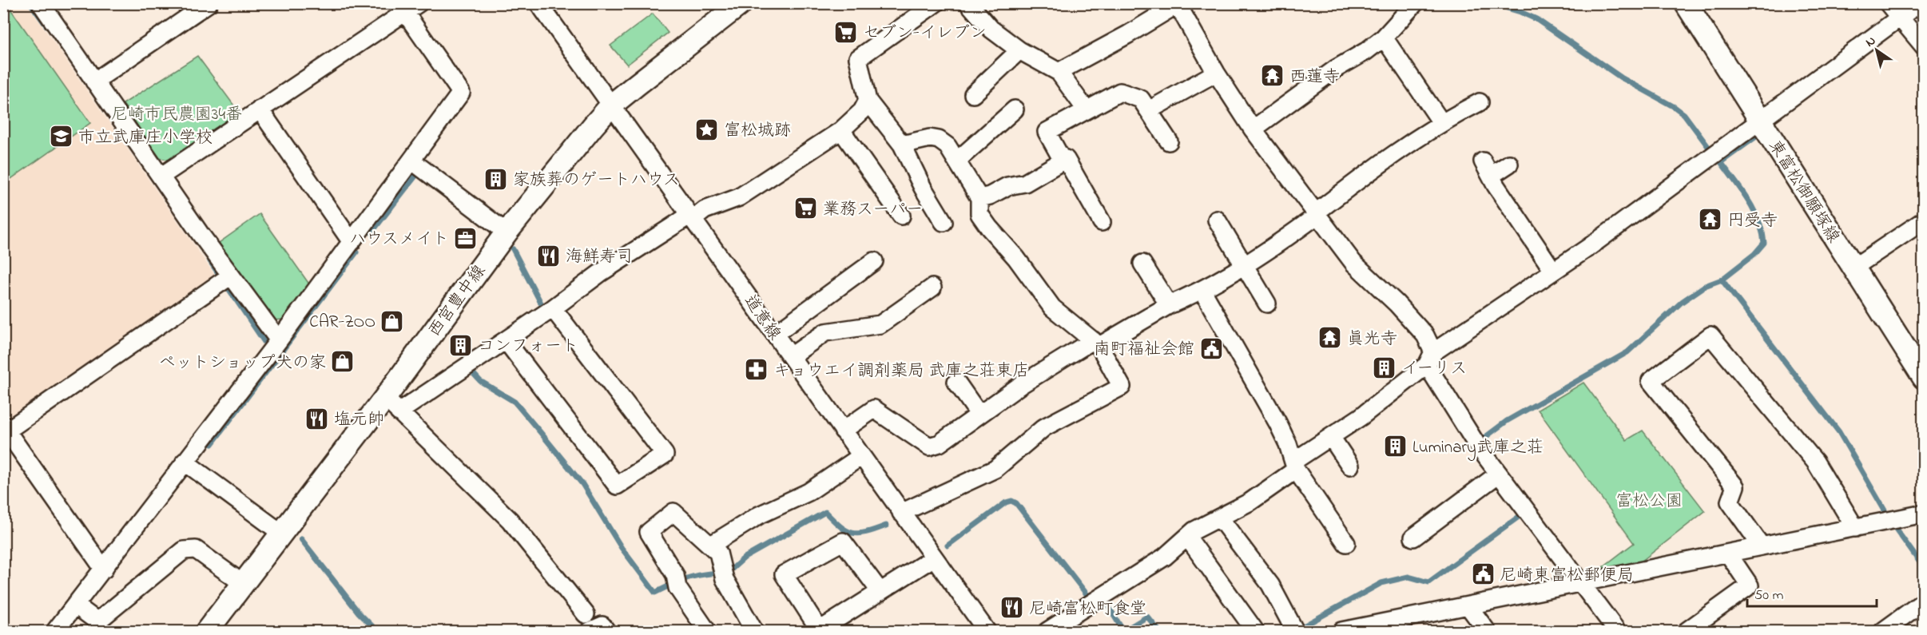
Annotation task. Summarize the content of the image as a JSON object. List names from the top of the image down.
{
  "streets": {
    "main road": ["東富松御願塚線", "西宮豊中線"],
    "street": ["道意線"]
  },
  "crossings": [
    ["西宮豊中線", "道意線"]
  ],
  "parks": ["尼崎市民農園34番", "富松公園"],
  "places": {
    "supermarket": ["セブン-イレブン", "業務スーパー"],
    "temple": ["西蓮寺", "円受寺", "眞光寺"],
    "place": ["富松城跡"],
    "school or university": ["市立武庫庄小学校"],
    "building": [
      "家族葬のゲートハウス",
      "コンフォート",
      "イーリス",
      "Luminary武庫之荘"
    ],
    "office": ["ハウスメイト"],
    "restaurant": ["海鮮寿司", "塩元帥", "尼崎富松町食堂"],
    "shop": ["CAR-ZOO", "ペットショップ犬の家"],
    "public building": ["南町福祉会館", "尼崎東富松郵便局"],
    "pharmacy": ["キョウエイ調剤薬局 武庫之荘東店"]
  },
  "scale_bar": "50 m",
  "north": "top left"
}
